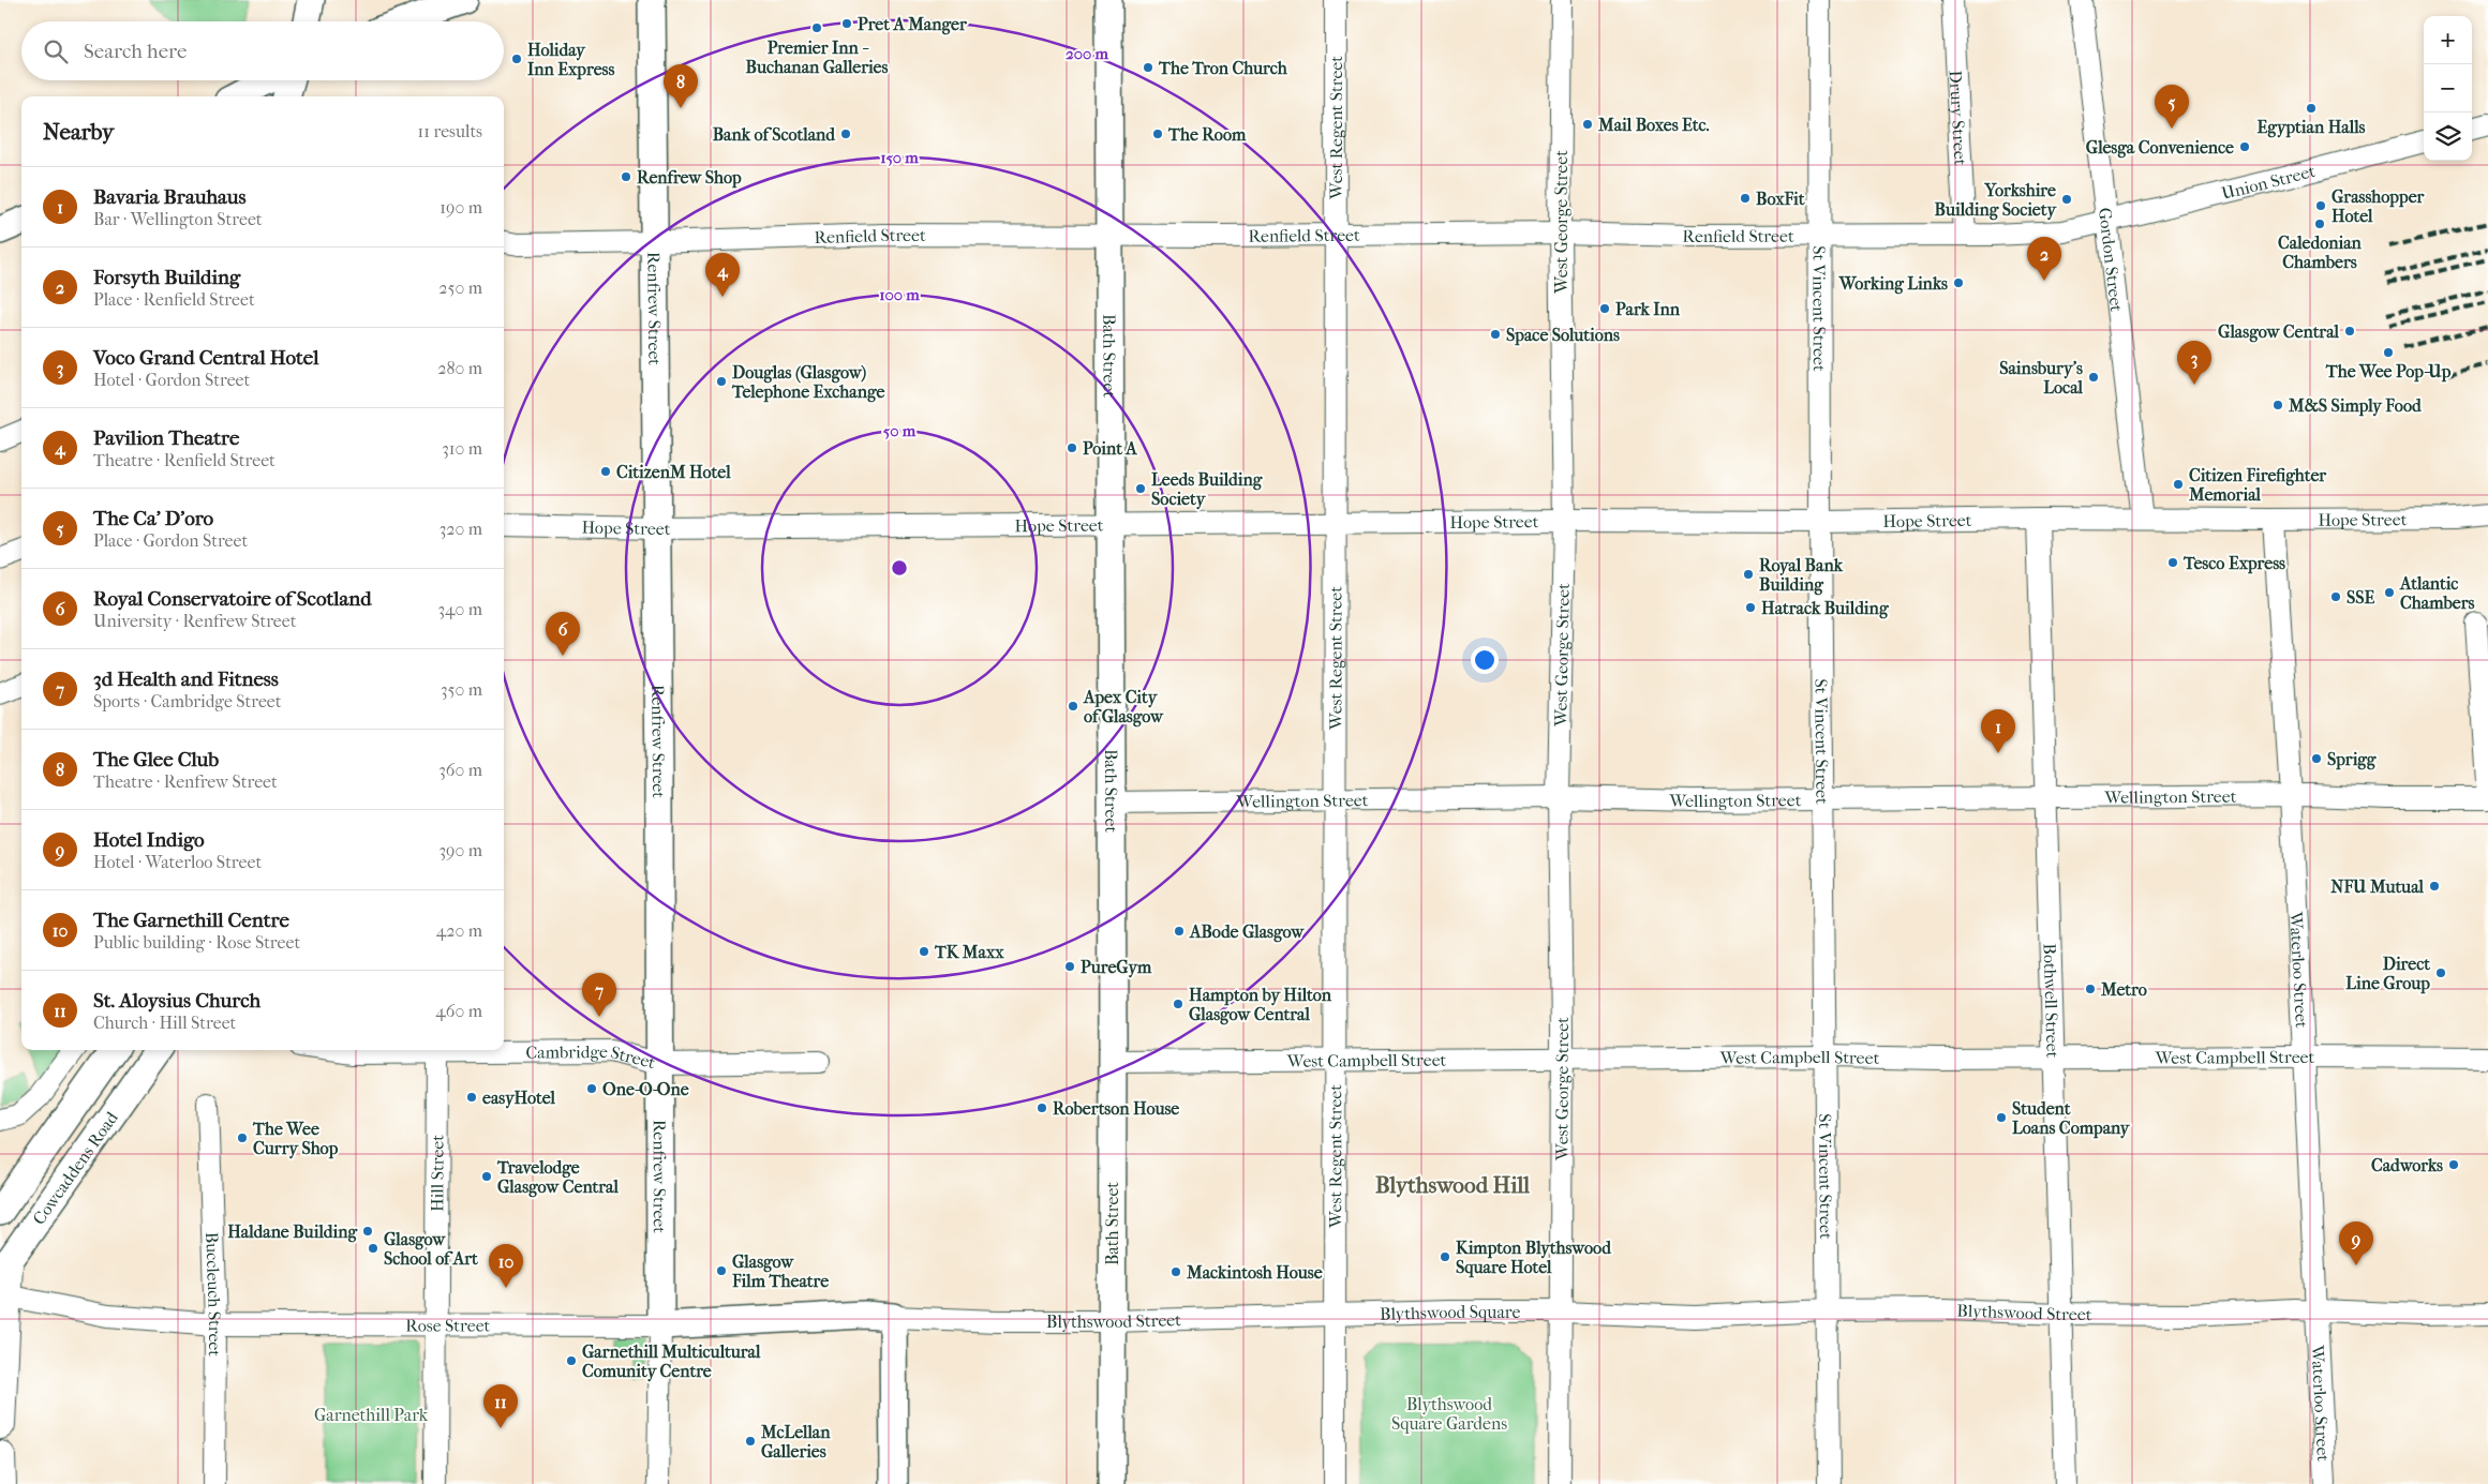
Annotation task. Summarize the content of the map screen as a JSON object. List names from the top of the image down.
{
  "streets": {
    "main road": ["Cowcaddens Road"],
    "street": [
      "Drury Street",
      "West Regent Street",
      "Union Street",
      "West George Street",
      "Renfield Street",
      "Gordon Street",
      "Renfrew Street",
      "St Vincent Street",
      "Bath Street",
      "Hope Street",
      "Wellington Street",
      "Waterloo Street",
      "Bothwell Street",
      "Cambridge Street",
      "West Campbell Street",
      "Hill Street",
      "Buccleuch Street",
      "Blythswood Street",
      "Blythswood Square",
      "Rose Street"
    ]
  },
  "crossings": [
    ["Drury Street", "Renfield Street"],
    ["West Regent Street", "Renfield Street"],
    ["West Regent Street", "Hope Street"],
    ["West Regent Street", "Wellington Street"],
    ["West Regent Street", "West Campbell Street"],
    ["West Regent Street", "Blythswood Street"],
    ["West Regent Street", "Blythswood Square"],
    ["Union Street", "Renfield Street"],
    ["Union Street", "Gordon Street"],
    ["West George Street", "Renfield Street"],
    ["West George Street", "Hope Street"],
    ["West George Street", "Wellington Street"],
    ["West George Street", "West Campbell Street"],
    ["West George Street", "Blythswood Street"],
    ["West George Street", "Blythswood Square"],
    ["Renfield Street", "Gordon Street"],
    ["Renfield Street", "Renfrew Street"],
    ["Renfield Street", "St Vincent Street"],
    ["Renfield Street", "Bath Street"],
    ["Gordon Street", "Hope Street"],
    ["Renfrew Street", "Hope Street"],
    ["Renfrew Street", "Cambridge Street"],
    ["Renfrew Street", "Rose Street"],
    ["St Vincent Street", "Hope Street"],
    ["St Vincent Street", "Wellington Street"],
    ["St Vincent Street", "West Campbell Street"],
    ["St Vincent Street", "Blythswood Street"],
    ["Bath Street", "Hope Street"],
    ["Bath Street", "Wellington Street"],
    ["Bath Street", "West Campbell Street"],
    ["Bath Street", "Blythswood Street"],
    ["Hope Street", "Waterloo Street"],
    ["Hope Street", "Bothwell Street"],
    ["Wellington Street", "Waterloo Street"],
    ["Wellington Street", "Bothwell Street"],
    ["Waterloo Street", "West Campbell Street"],
    ["Waterloo Street", "Blythswood Street"],
    ["Bothwell Street", "West Campbell Street"],
    ["Bothwell Street", "Blythswood Street"],
    ["Cambridge Street", "Hill Street"],
    ["Cowcaddens Road", "Rose Street"],
    ["Hill Street", "Rose Street"],
    ["Buccleuch Street", "Rose Street"],
    ["Blythswood Street", "Blythswood Square"],
    ["Blythswood Street", "Rose Street"]
  ],
  "districts": ["Blythswood Hill"],
  "parks": ["Blythswood Square Gardens", "Garnethill Park"],
  "places": [
    "Pret A Manger",
    "Premier Inn - Buchanan Galleries",
    "Holiday Inn Express",
    "The Tron Church",
    "Egyptian Halls",
    "Mail Boxes Etc.",
    "Bank of Scotland",
    "The Room",
    "Glesga Convenience",
    "Renfrew Shop",
    "BoxFit",
    "Yorkshire Building Society",
    "Grasshopper Hotel",
    "Caledonian Chambers",
    "Working Links",
    "Park Inn",
    "Glasgow Central",
    "Space Solutions",
    "The Wee Pop-Up",
    "Sainsbury's Local",
    "Douglas (Glasgow) Telephone Exchange",
    "M&S Simply Food",
    "Point A",
    "CitizenM Hotel",
    "Citizen Firefighter Memorial",
    "Leeds Building Society",
    "Tesco Express",
    "Royal Bank Building",
    "Atlantic Chambers",
    "SSE",
    "Hatrack Building",
    "Apex City of Glasgow",
    "Sprigg",
    "NFU Mutual",
    "ABode Glasgow",
    "TK Maxx",
    "PureGym",
    "Direct Line Group",
    "Metro",
    "Hampton by Hilton Glasgow Central",
    "One-O-One",
    "easyHotel",
    "Robertson House",
    "Student Loans Company",
    "The Wee Curry Shop",
    "Cadworks",
    "Travelodge Glasgow Central",
    "Haldane Building",
    "Glasgow School of Art",
    "Kimpton Blythswood Square Hotel",
    "Glasgow Film Theatre",
    "Mackintosh House",
    "Garnethill Multicultural Comunity Centre",
    "McLellan Galleries"
  ],
  "page": {
    "map_buttons": ["+", "−"],
    "search": "Search here",
    "pins": [
      "8",
      "5",
      "2",
      "4",
      "3",
      "6",
      "1",
      "7",
      "9",
      "10",
      "11"
    ],
    "heading": ["Nearby", "11 results"],
    "list": [
      {
        "mark": "1",
        "name": "Bavaria Brauhaus",
        "note": "Bar · Wellington Street",
        "value": "190 m"
      },
      {
        "mark": "2",
        "name": "Forsyth Building",
        "note": "Place · Renfield Street",
        "value": "250 m"
      },
      {
        "mark": "3",
        "name": "Voco Grand Central Hotel",
        "note": "Hotel · Gordon Street",
        "value": "280 m"
      },
      {
        "mark": "4",
        "name": "Pavilion Theatre",
        "note": "Theatre · Renfield Street",
        "value": "310 m"
      },
      {
        "mark": "5",
        "name": "The Ca' D'oro",
        "note": "Place · Gordon Street",
        "value": "320 m"
      },
      {
        "mark": "6",
        "name": "Royal Conservatoire of Scotland",
        "note": "University · Renfrew Street",
        "value": "340 m"
      },
      {
        "mark": "7",
        "name": "3d Health and Fitness",
        "note": "Sports · Cambridge Street",
        "value": "350 m"
      },
      {
        "mark": "8",
        "name": "The Glee Club",
        "note": "Theatre · Renfrew Street",
        "value": "360 m"
      },
      {
        "mark": "9",
        "name": "Hotel Indigo",
        "note": "Hotel · Waterloo Street",
        "value": "390 m"
      },
      {
        "mark": "10",
        "name": "The Garnethill Centre",
        "note": "Public building · Rose Street",
        "value": "420 m"
      },
      {
        "mark": "11",
        "name": "St. Aloysius Church",
        "note": "Church · Hill Street",
        "value": "460 m"
      }
    ]
  },
  "rings": [
    "200 m",
    "150 m",
    "100 m",
    "50 m"
  ]
}
